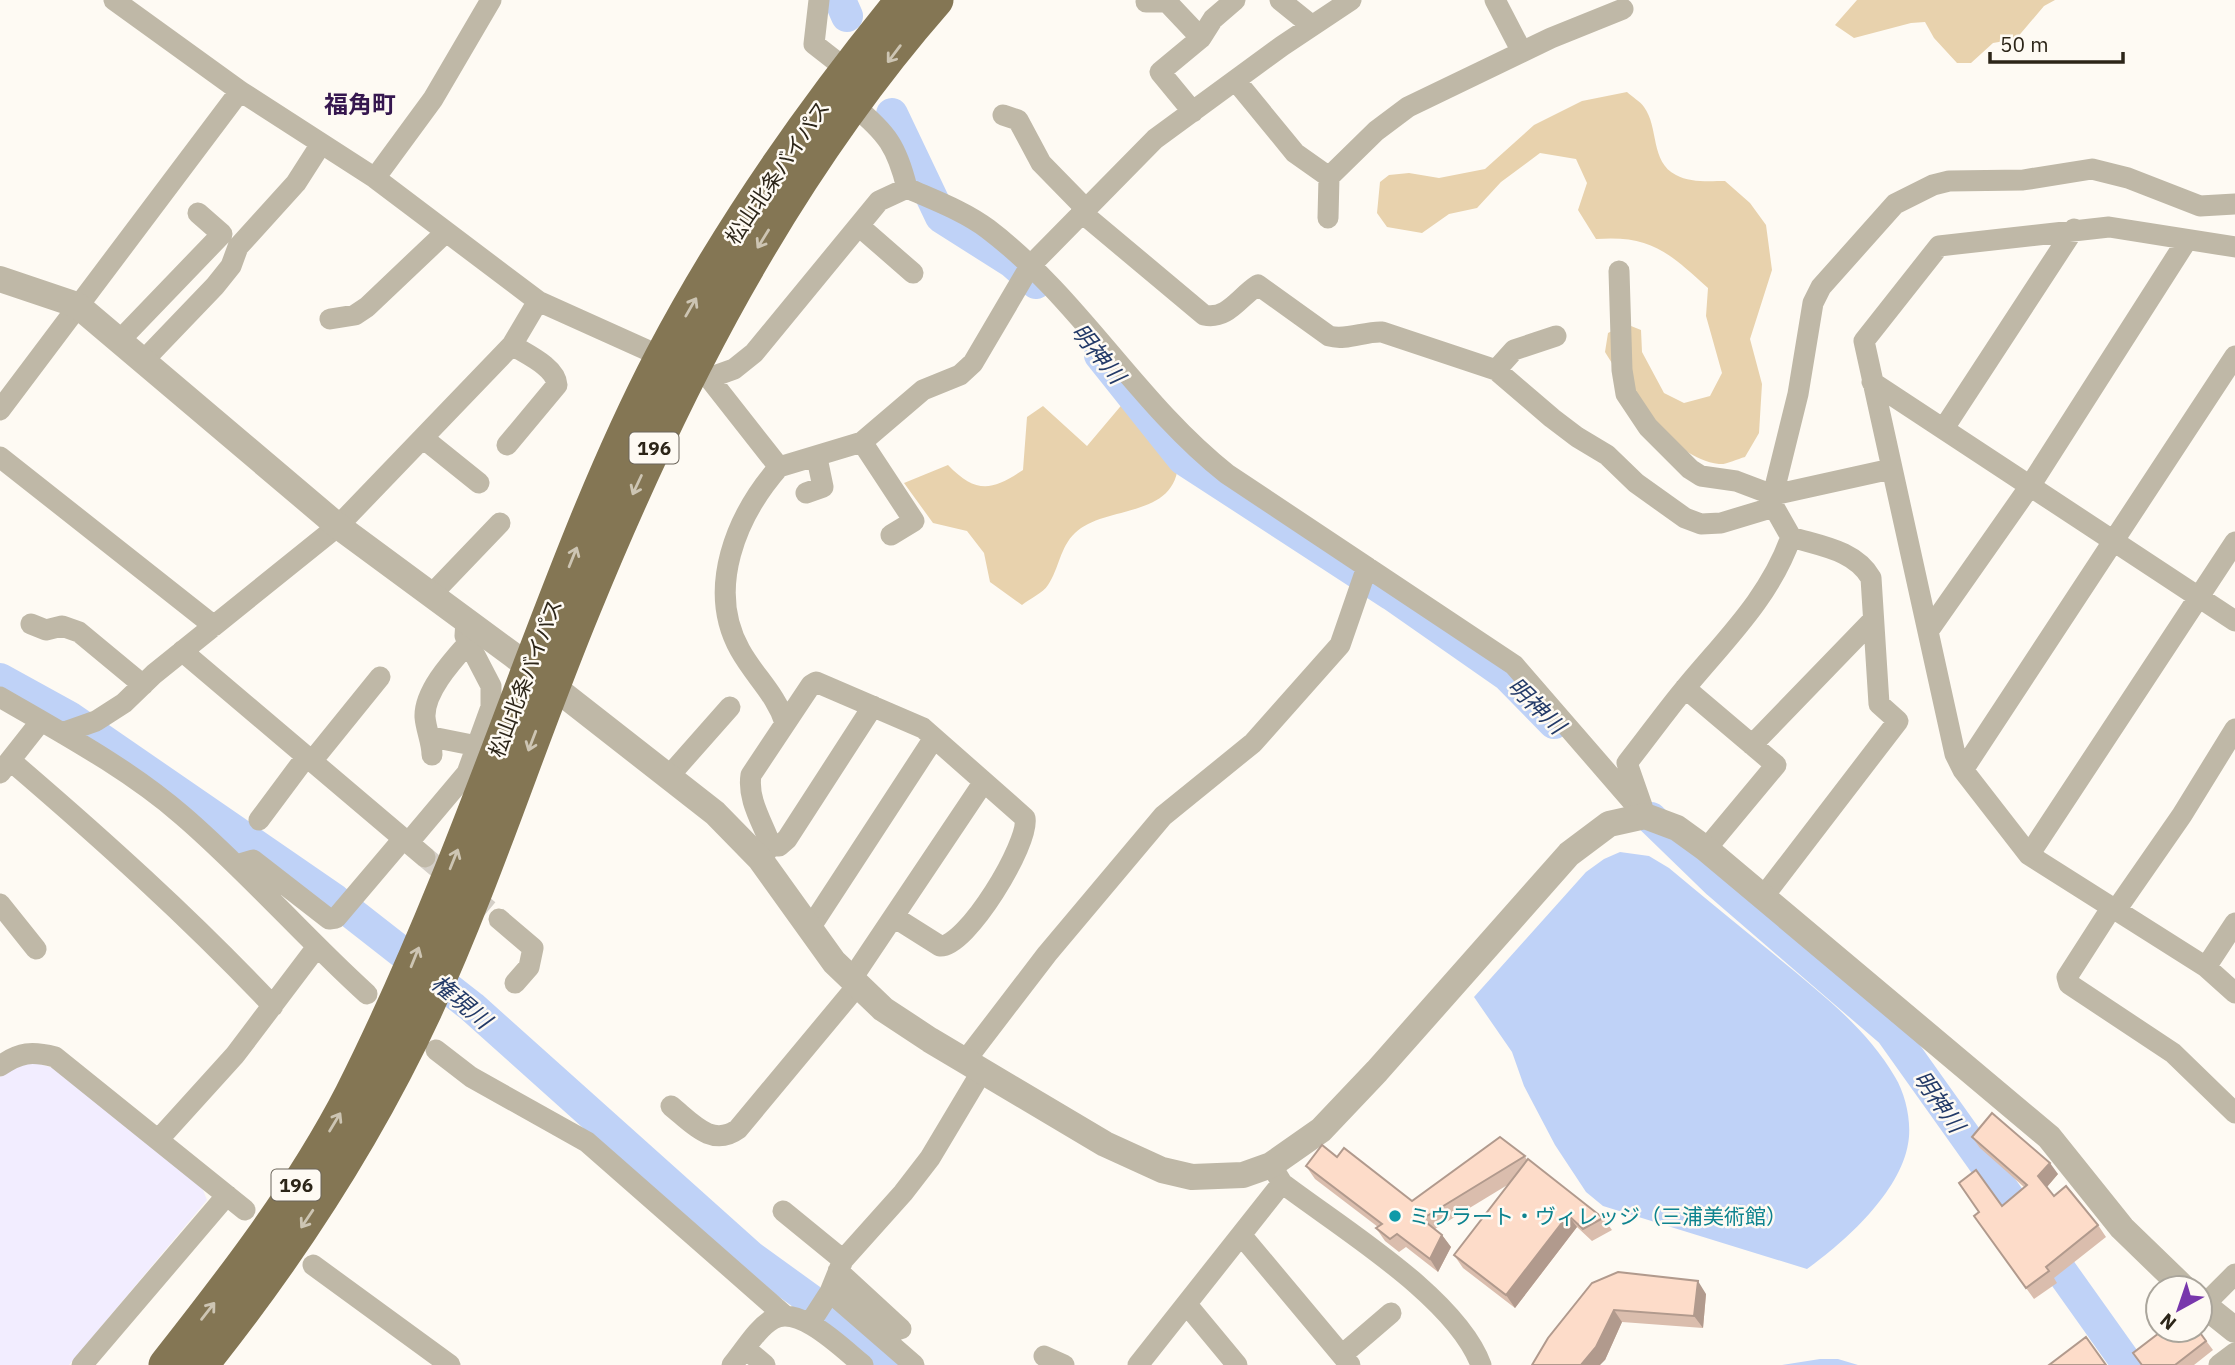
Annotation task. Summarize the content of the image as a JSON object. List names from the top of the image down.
{
  "streets": {
    "highway": ["松山北条バイパス", "196"]
  },
  "districts": ["福角町"],
  "water": ["明神川", "権現川"],
  "places": ["ミウラート・ヴィレッジ（三浦美術館）"],
  "scale_bar": "50 m",
  "north": "bottom left"
}
